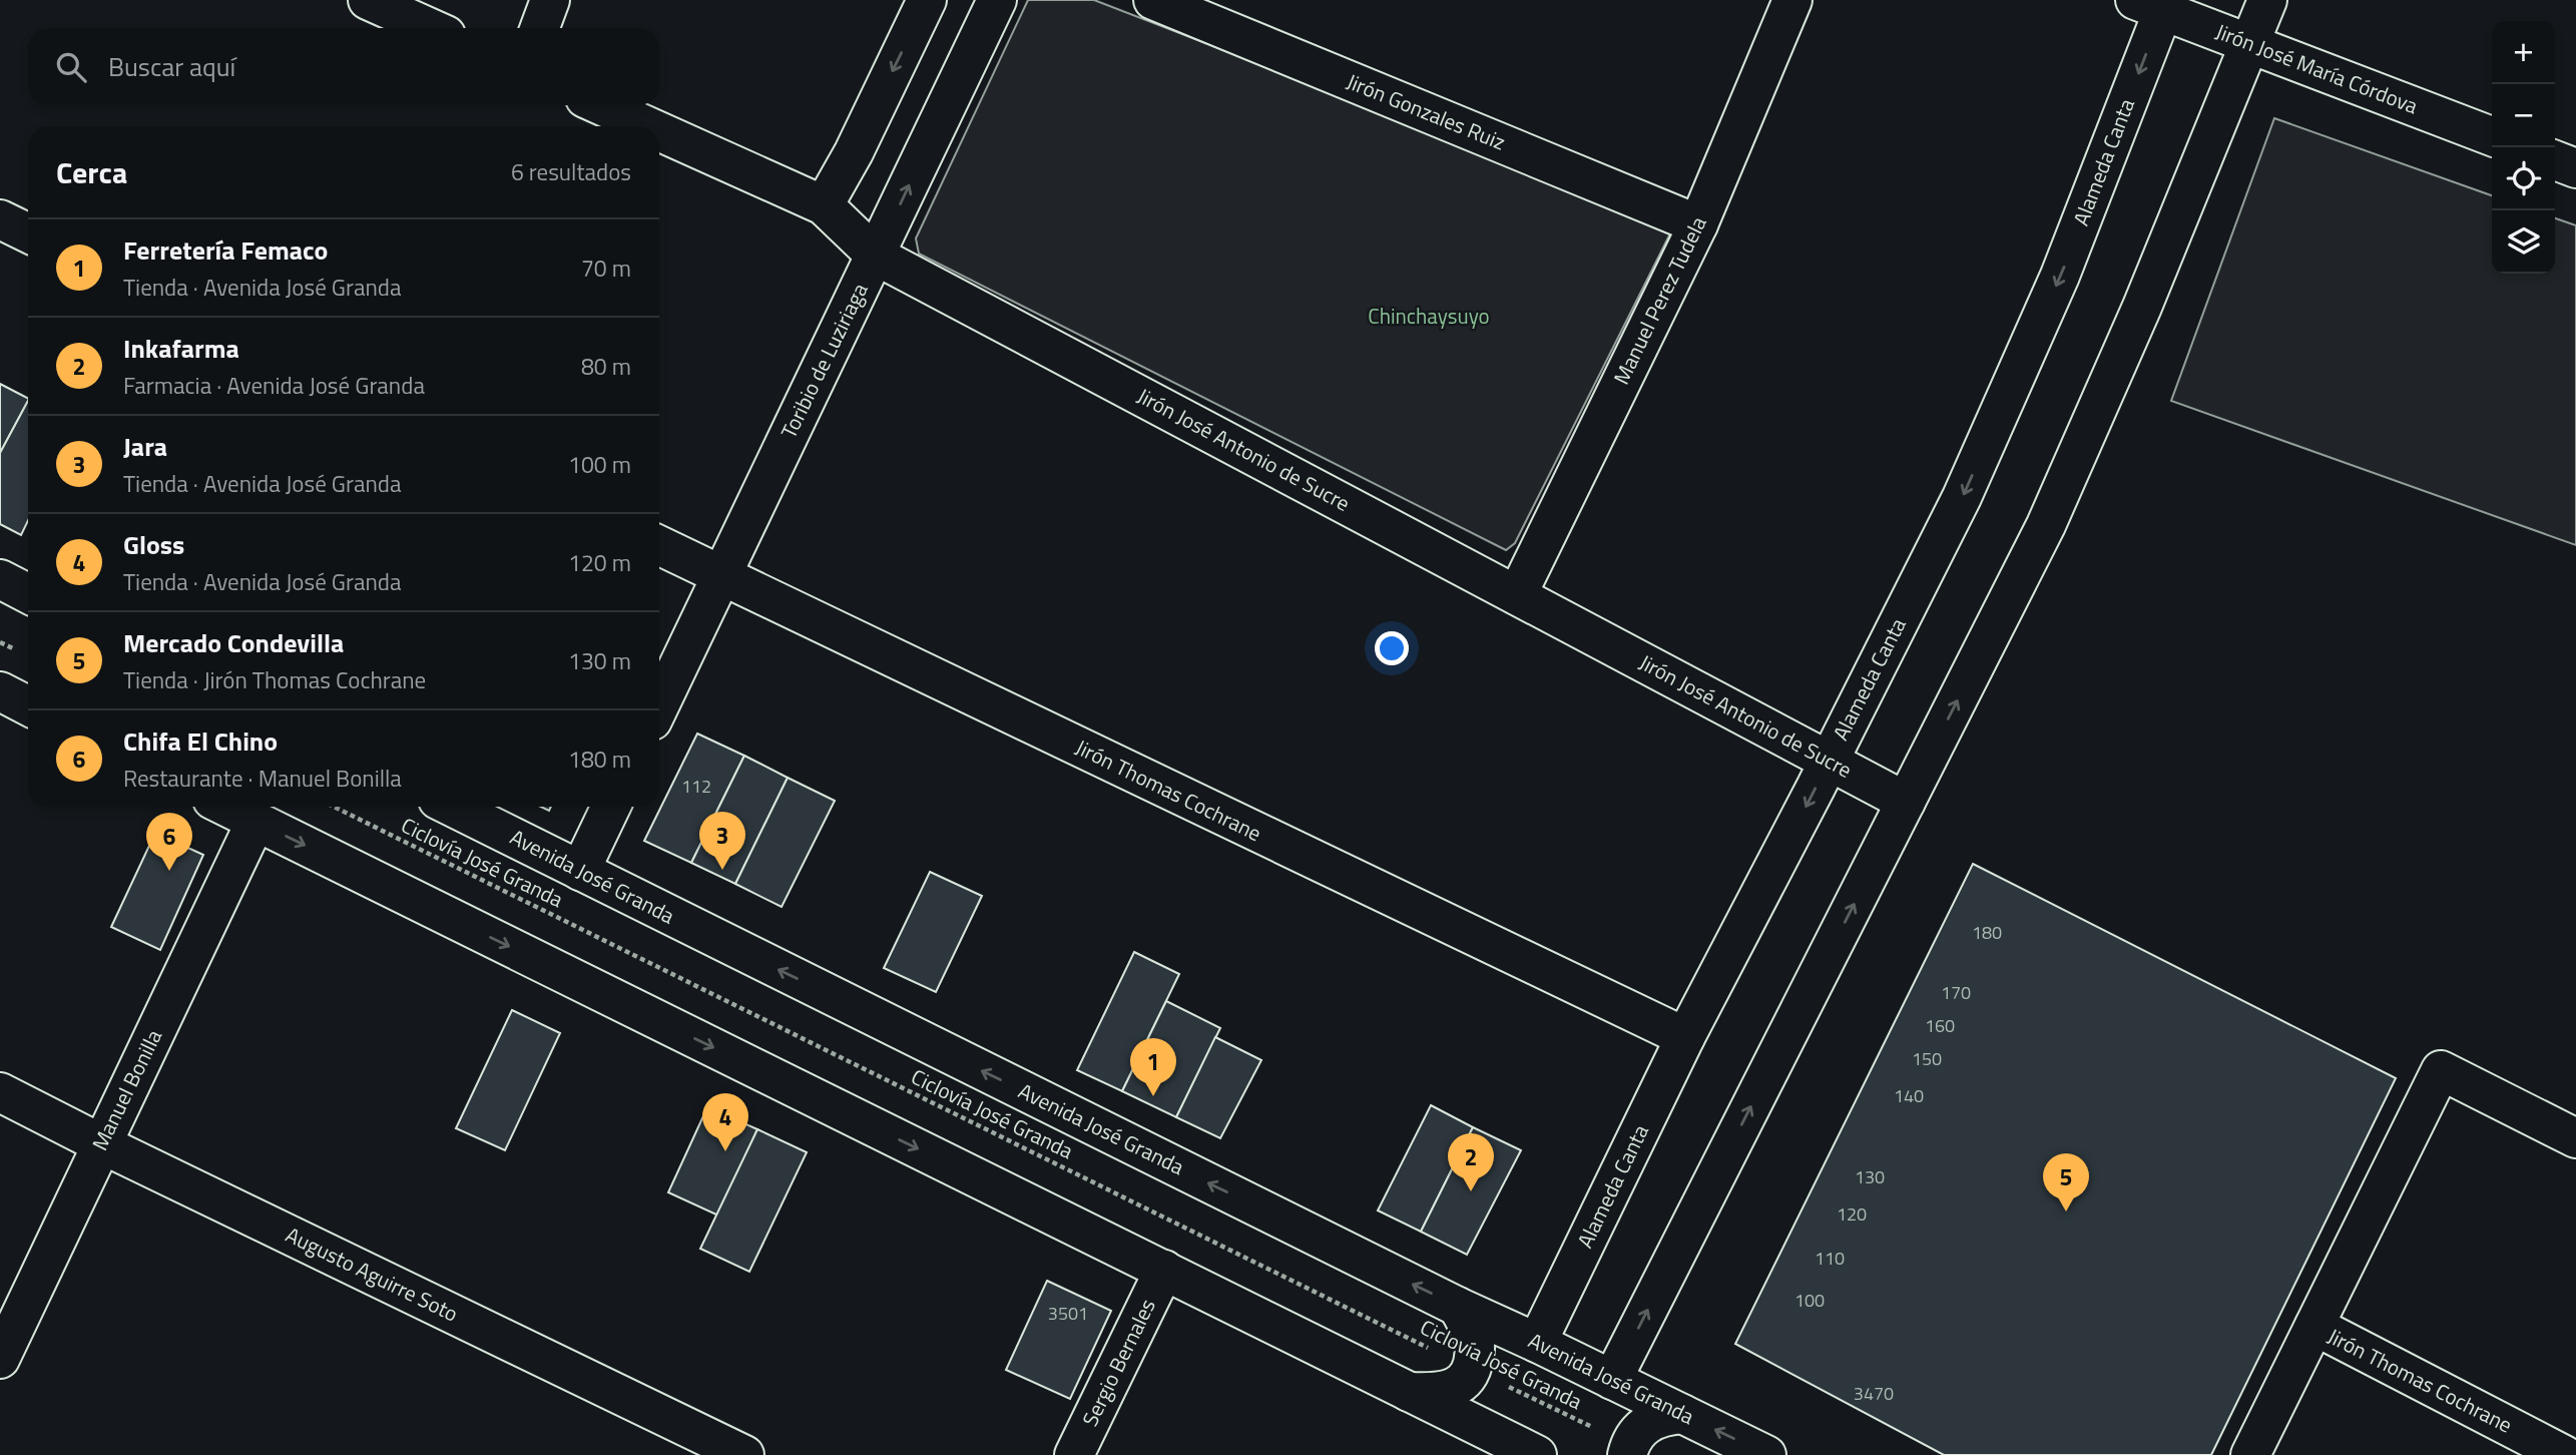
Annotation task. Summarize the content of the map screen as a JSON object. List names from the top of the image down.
{
  "streets": {
    "street": [
      "Jirón José María Córdova",
      "Jirón Gonzales Ruiz",
      "Alameda Canta",
      "Manuel Perez Tudela",
      "Toribio de Luziriaga",
      "Jirón José Antonio de Sucre",
      "Jirón Thomas Cochrane",
      "Avenida José Granda",
      "Manuel Bonilla",
      "Augusto Aguirre Soto",
      "Sergio Bernales"
    ],
    "path": ["Ciclovía José Granda"]
  },
  "crossings": [
    ["Jirón José María Córdova", "Alameda Canta"],
    ["Jirón Gonzales Ruiz", "Manuel Perez Tudela"],
    ["Alameda Canta", "Jirón José Antonio de Sucre"],
    ["Alameda Canta", "Jirón Thomas Cochrane"],
    ["Alameda Canta", "Avenida José Granda"],
    ["Manuel Perez Tudela", "Jirón José Antonio de Sucre"],
    ["Toribio de Luziriaga", "Jirón José Antonio de Sucre"],
    ["Toribio de Luziriaga", "Jirón Thomas Cochrane"],
    ["Manuel Bonilla", "Augusto Aguirre Soto"]
  ],
  "parks": ["Chinchaysuyo"],
  "house_numbers": [
    "112",
    "180",
    "170",
    "160",
    "150",
    "140",
    "130",
    "120",
    "110",
    "100",
    "3501",
    "3470"
  ],
  "page": {
    "map_buttons": ["+", "−"],
    "search": "Buscar aquí",
    "heading": ["Cerca", "6 resultados"],
    "list": [
      {
        "mark": "1",
        "name": "Ferretería Femaco",
        "note": "Tienda · Avenida José Granda",
        "value": "70 m"
      },
      {
        "mark": "2",
        "name": "Inkafarma",
        "note": "Farmacia · Avenida José Granda",
        "value": "80 m"
      },
      {
        "mark": "3",
        "name": "Jara",
        "note": "Tienda · Avenida José Granda",
        "value": "100 m"
      },
      {
        "mark": "4",
        "name": "Gloss",
        "note": "Tienda · Avenida José Granda",
        "value": "120 m"
      },
      {
        "mark": "5",
        "name": "Mercado Condevilla",
        "note": "Tienda · Jirón Thomas Cochrane",
        "value": "130 m"
      },
      {
        "mark": "6",
        "name": "Chifa El Chino",
        "note": "Restaurante · Manuel Bonilla",
        "value": "180 m"
      }
    ],
    "pins": [
      "3",
      "6",
      "1",
      "4",
      "2",
      "5"
    ]
  }
}
